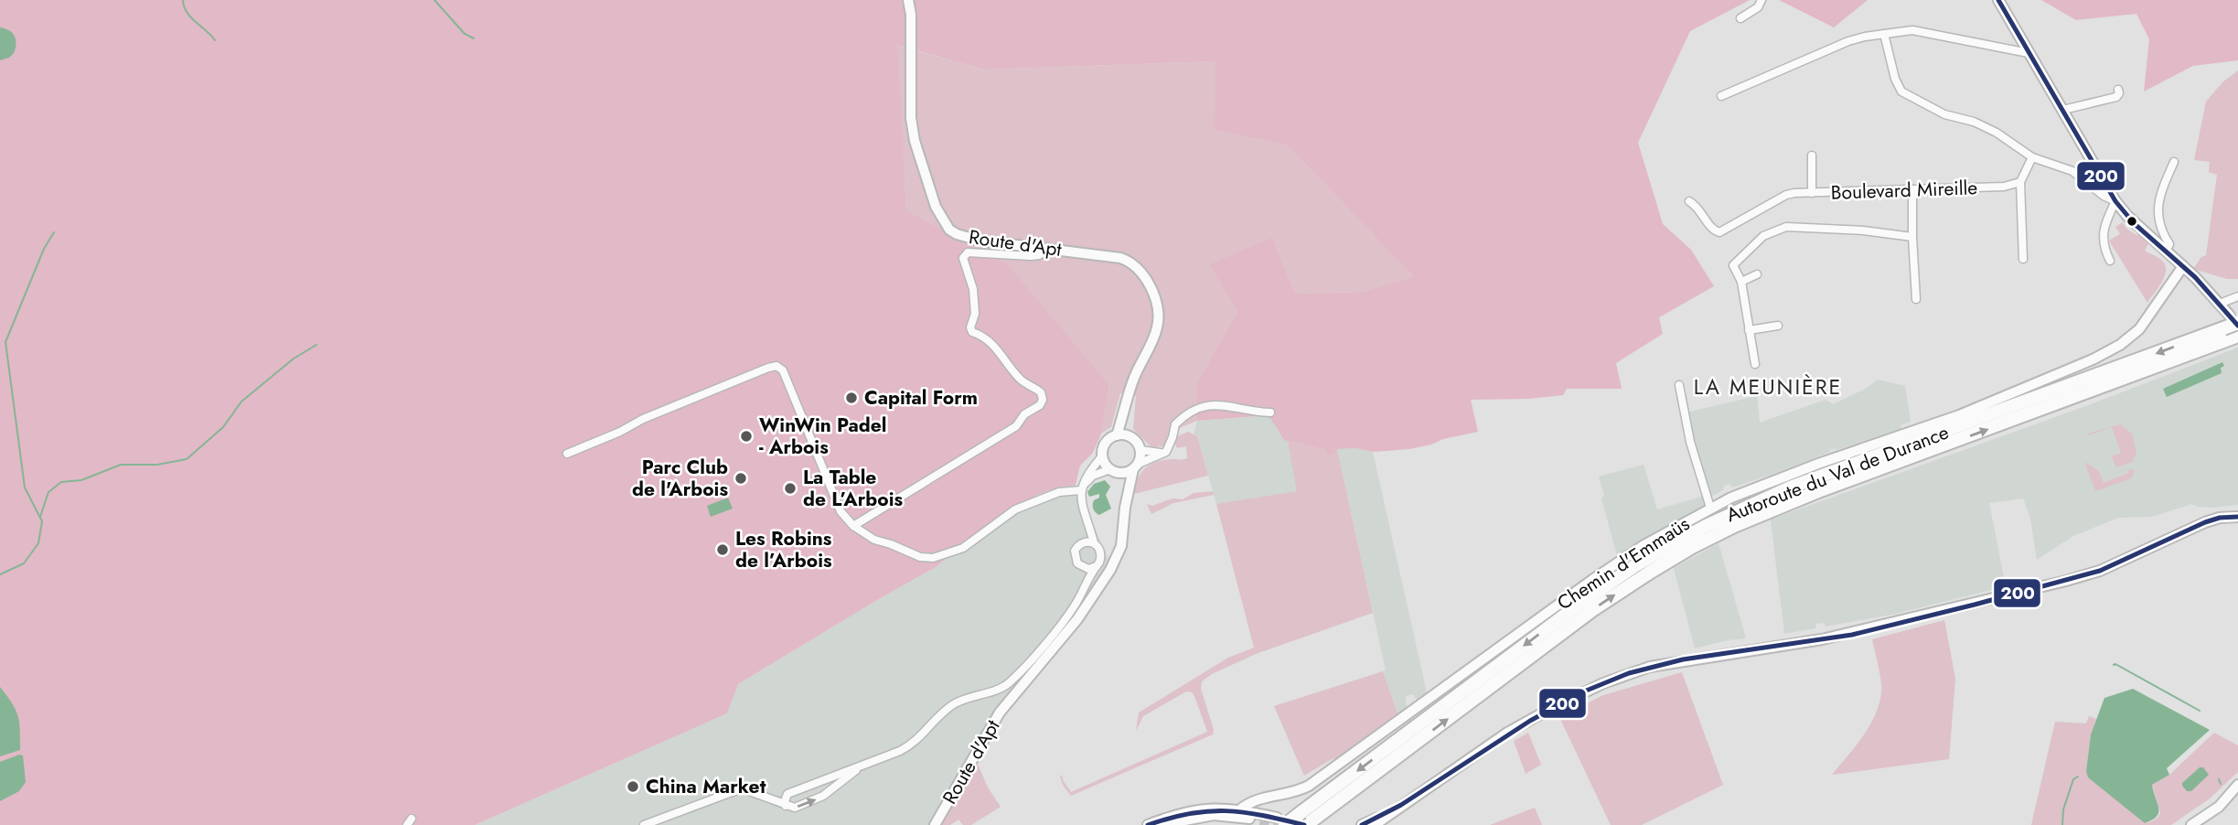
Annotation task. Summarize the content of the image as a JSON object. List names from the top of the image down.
{
  "streets": {
    "highway": ["Autoroute du Val de Durance"],
    "main road": ["Route d'Apt", "Chemin d'Emmaüs"],
    "street": ["Boulevard Mireille"]
  },
  "districts": ["LA MEUNIÈRE"],
  "places": [
    "Capital Form",
    "WinWin Padel - Arbois",
    "Parc Club de l'Arbois",
    "La Table de L’Arbois",
    "Les Robins de l’Arbois",
    "China Market"
  ],
  "lines": ["transit line 200"]
}
